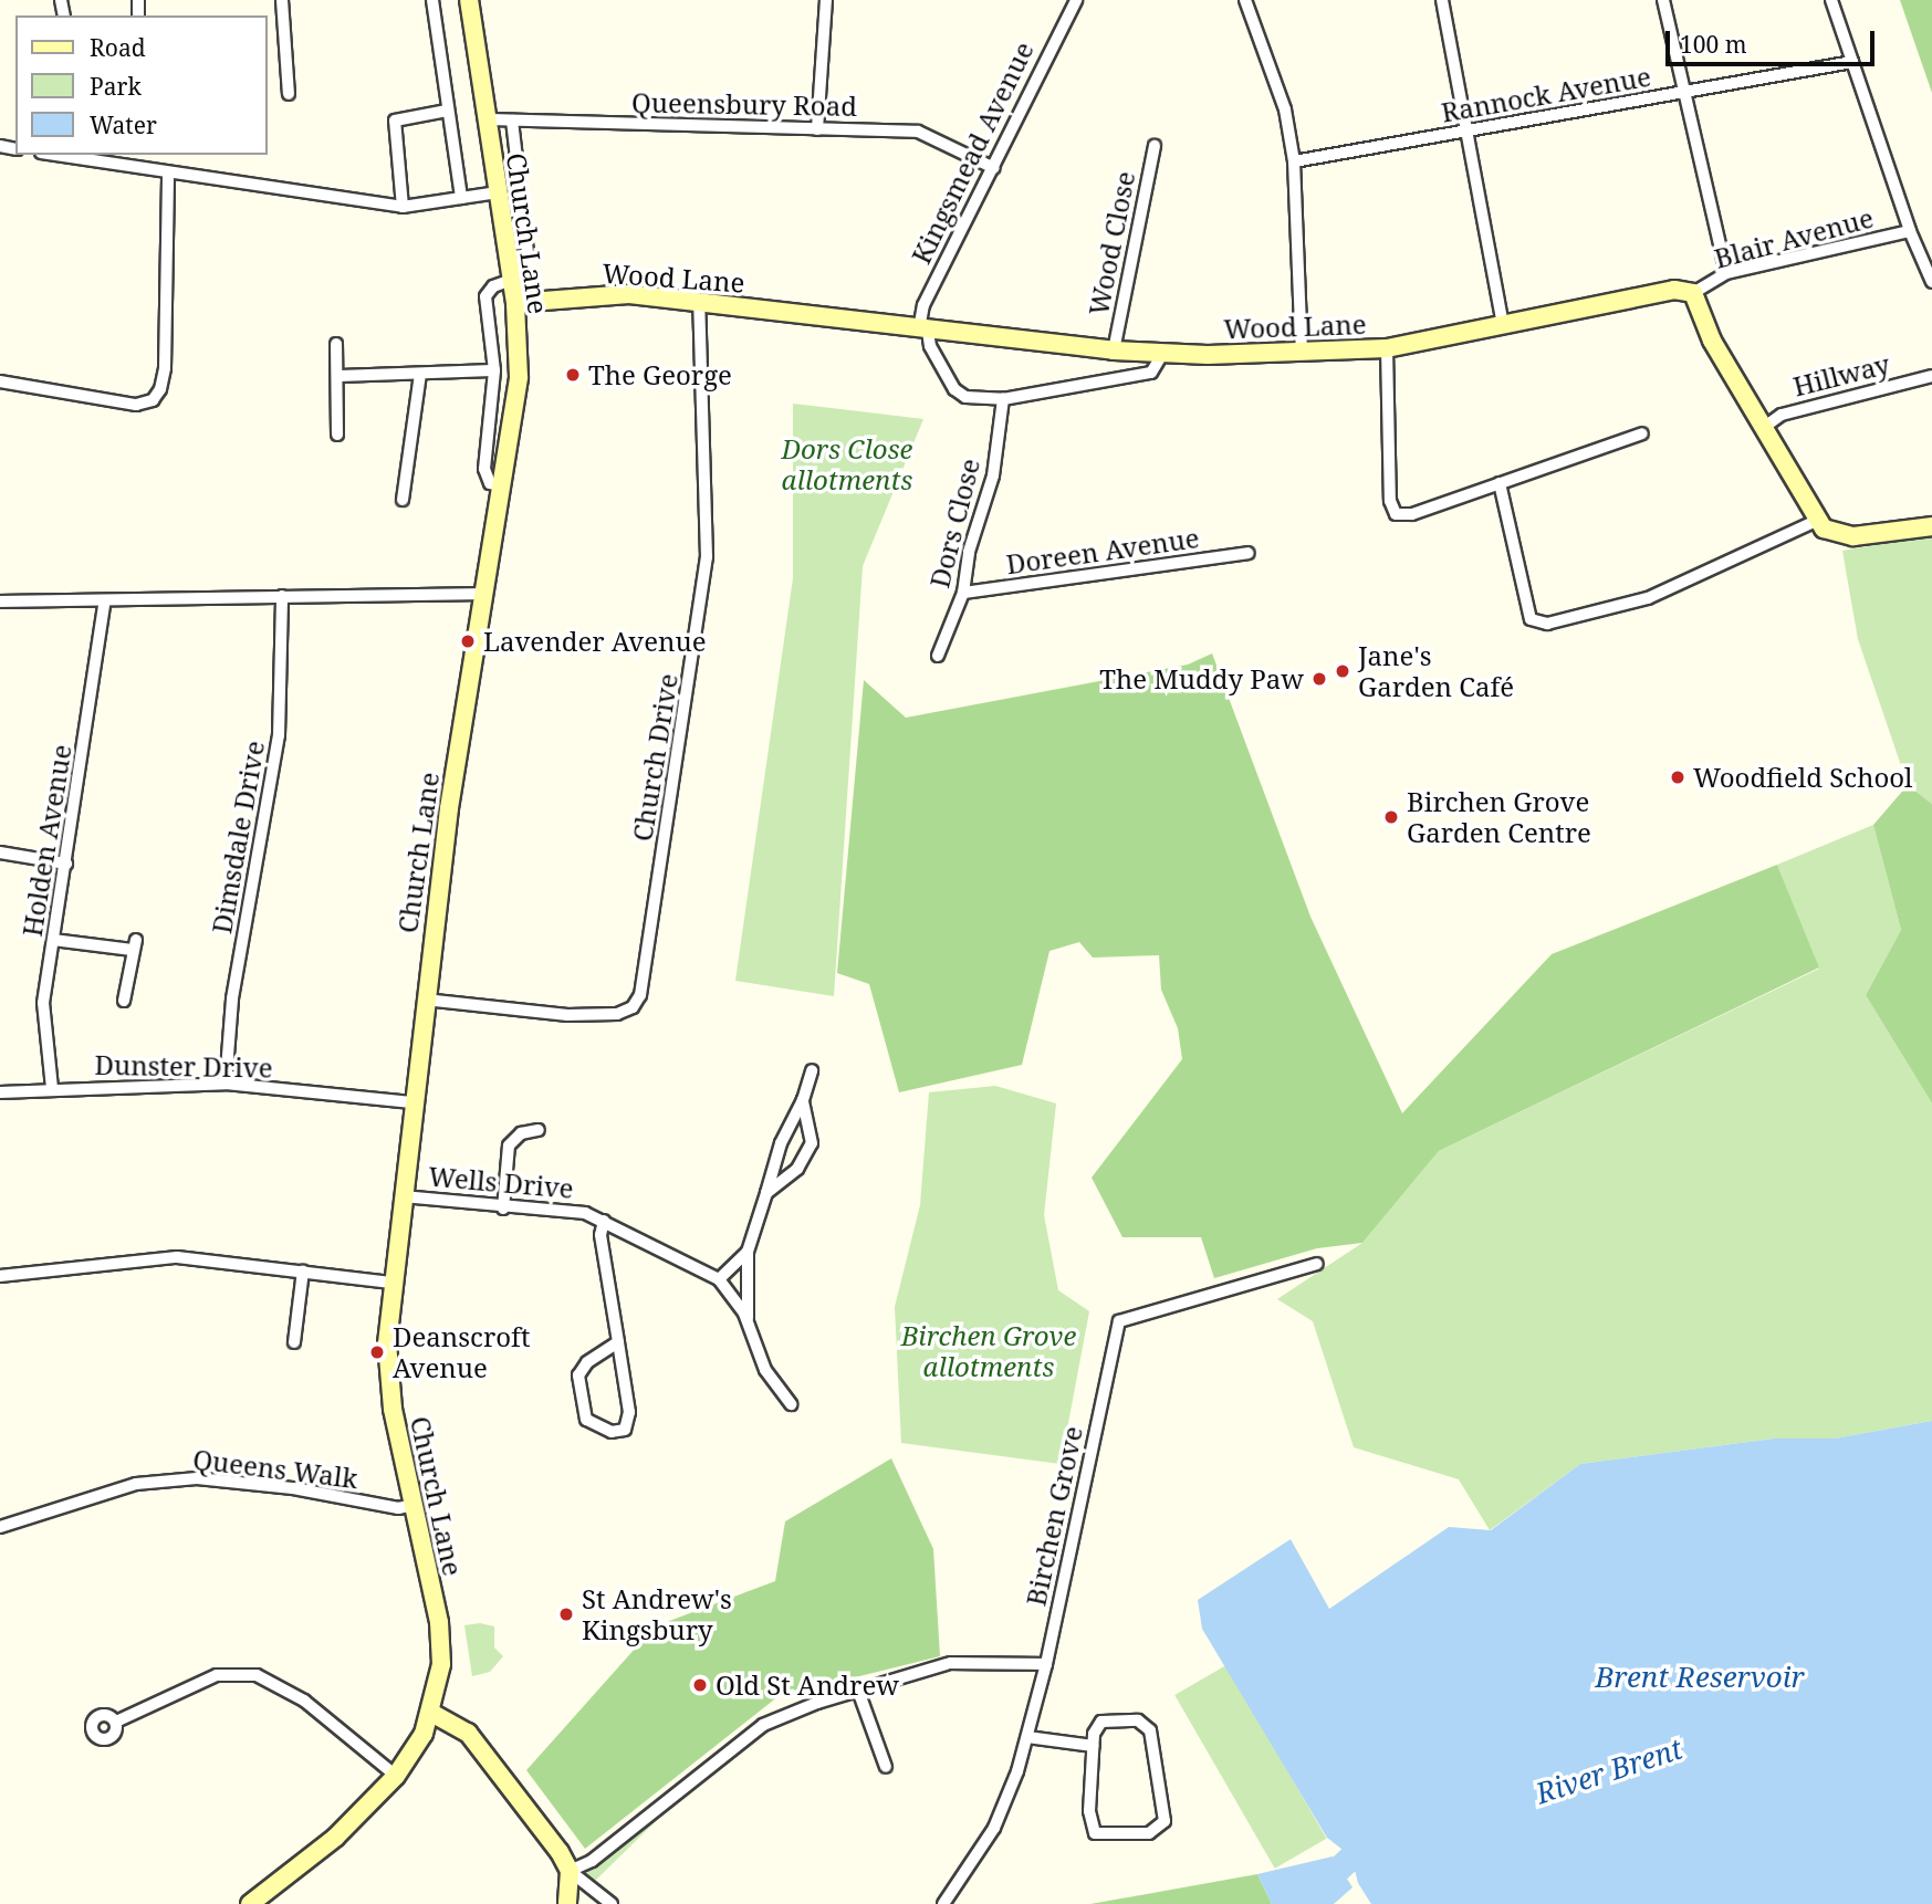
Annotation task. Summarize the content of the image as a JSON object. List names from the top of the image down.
{
  "streets": {
    "main road": ["Church Lane", "Wood Lane"],
    "street": [
      "Rannock Avenue",
      "Queensbury Road",
      "Kingsmead Avenue",
      "Blair Avenue",
      "Wood Close",
      "Hillway",
      "Dors Close",
      "Doreen Avenue",
      "Church Drive",
      "Dimsdale Drive",
      "Holden Avenue",
      "Dunster Drive",
      "Wells Drive",
      "Queens Walk",
      "Birchen Grove"
    ]
  },
  "crossings": [
    ["Queensbury Road", "Kingsmead Avenue"],
    ["Queensbury Road", "Church Lane"],
    ["Kingsmead Avenue", "Wood Lane"],
    ["Church Lane", "Wood Lane"],
    ["Church Lane", "Church Drive"],
    ["Church Lane", "Dunster Drive"],
    ["Church Lane", "Wells Drive"],
    ["Church Lane", "Queens Walk"],
    ["Blair Avenue", "Wood Lane"],
    ["Wood Close", "Wood Lane"],
    ["Wood Lane", "Church Drive"],
    ["Dors Close", "Doreen Avenue"],
    ["Dimsdale Drive", "Dunster Drive"],
    ["Holden Avenue", "Dunster Drive"]
  ],
  "water": ["Brent Reservoir", "River Brent"],
  "parks": ["Dors Close allotments", "Birchen Grove allotments"],
  "places": [
    "The George",
    "Lavender Avenue",
    "Jane's Garden Café",
    "The Muddy Paw",
    "Woodfield School",
    "Birchen Grove Garden Centre",
    "Deanscroft Avenue",
    "St Andrew's Kingsbury",
    "Old St Andrew"
  ],
  "legend": ["Road", "Park", "Water"],
  "scale_bar": "100 m"
}
